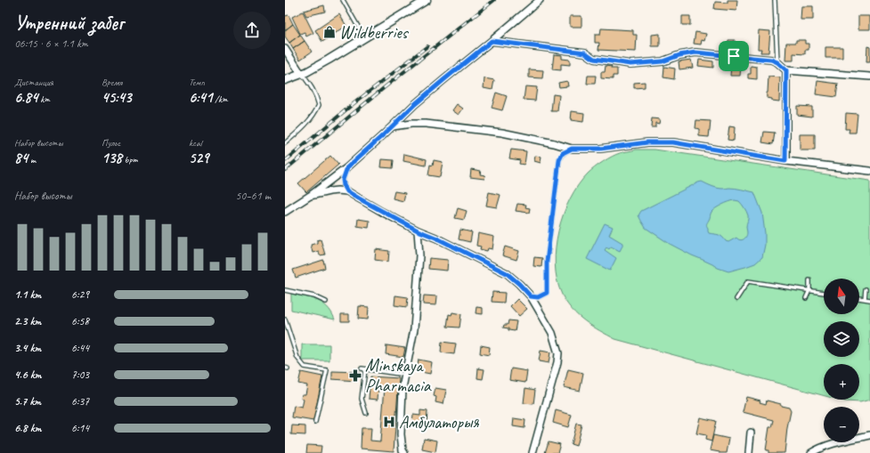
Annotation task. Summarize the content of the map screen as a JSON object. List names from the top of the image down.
{
  "places": {
    "shop": ["Wildberries"],
    "pharmacy": ["Minskaya Pharmacia"],
    "hospital": ["Амбулаторыя"]
  },
  "north": "top",
  "page": {
    "heading": ["Утренний забег", "06:15 · 6 × 1.1 km"],
    "stats": [
      ["Дистанция", "6.84 km"],
      ["Время", "45:43"],
      ["Темп", "6:41 /km"],
      ["Набор высоты", "84 m"],
      ["Пульс", "138 bpm"],
      ["kcal", "529"]
    ],
    "chart": ["Набор высоты", "50–61 m"],
    "map_buttons": ["+", "−"],
    "list": [
      {
        "name": "1.1 km",
        "note": "6:29"
      },
      {
        "name": "2.3 km",
        "note": "6:58"
      },
      {
        "name": "3.4 km",
        "note": "6:44"
      },
      {
        "name": "4.6 km",
        "note": "7:03"
      },
      {
        "name": "5.7 km",
        "note": "6:37"
      },
      {
        "name": "6.8 km",
        "note": "6:14"
      }
    ]
  }
}
